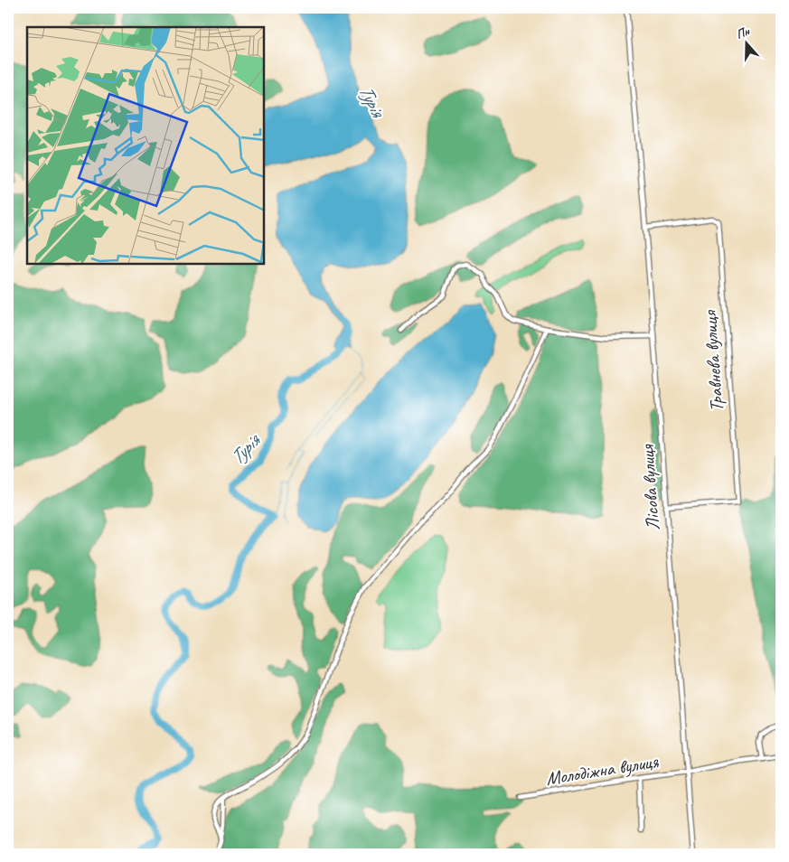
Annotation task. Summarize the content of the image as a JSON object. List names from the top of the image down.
{
  "streets": {
    "street": ["Травнева вулиця", "Лісова вулиця", "Молодіжна вулиця"]
  },
  "crossings": [
    ["Травнева вулиця", "Лісова вулиця"],
    ["Лісова вулиця", "Молодіжна вулиця"]
  ],
  "water": ["Турія"],
  "north": "top"
}
